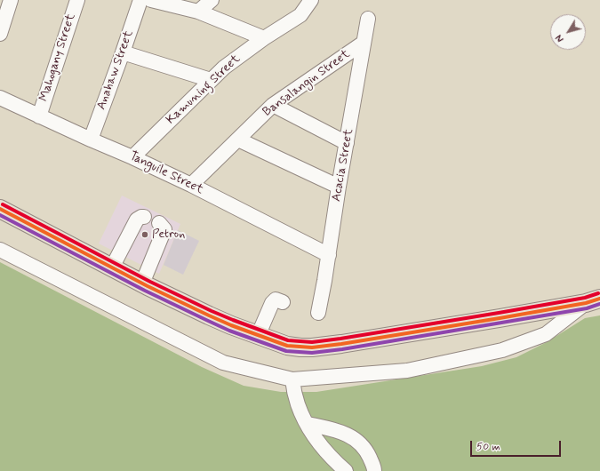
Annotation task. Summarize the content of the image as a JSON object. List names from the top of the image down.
{
  "streets": {
    "street": [
      "Mahogany Street",
      "Anahaw Street",
      "Bansalangin Street",
      "Kamuning Street",
      "Acacia Street",
      "Tanguile Street"
    ]
  },
  "crossings": [
    ["Mahogany Street", "Tanguile Street"],
    ["Anahaw Street", "Tanguile Street"],
    ["Bansalangin Street", "Acacia Street"],
    ["Bansalangin Street", "Tanguile Street"],
    ["Kamuning Street", "Tanguile Street"],
    ["Acacia Street", "Tanguile Street"]
  ],
  "places": ["Petron"],
  "scale_bar": "50 m",
  "north": "bottom left"
}
